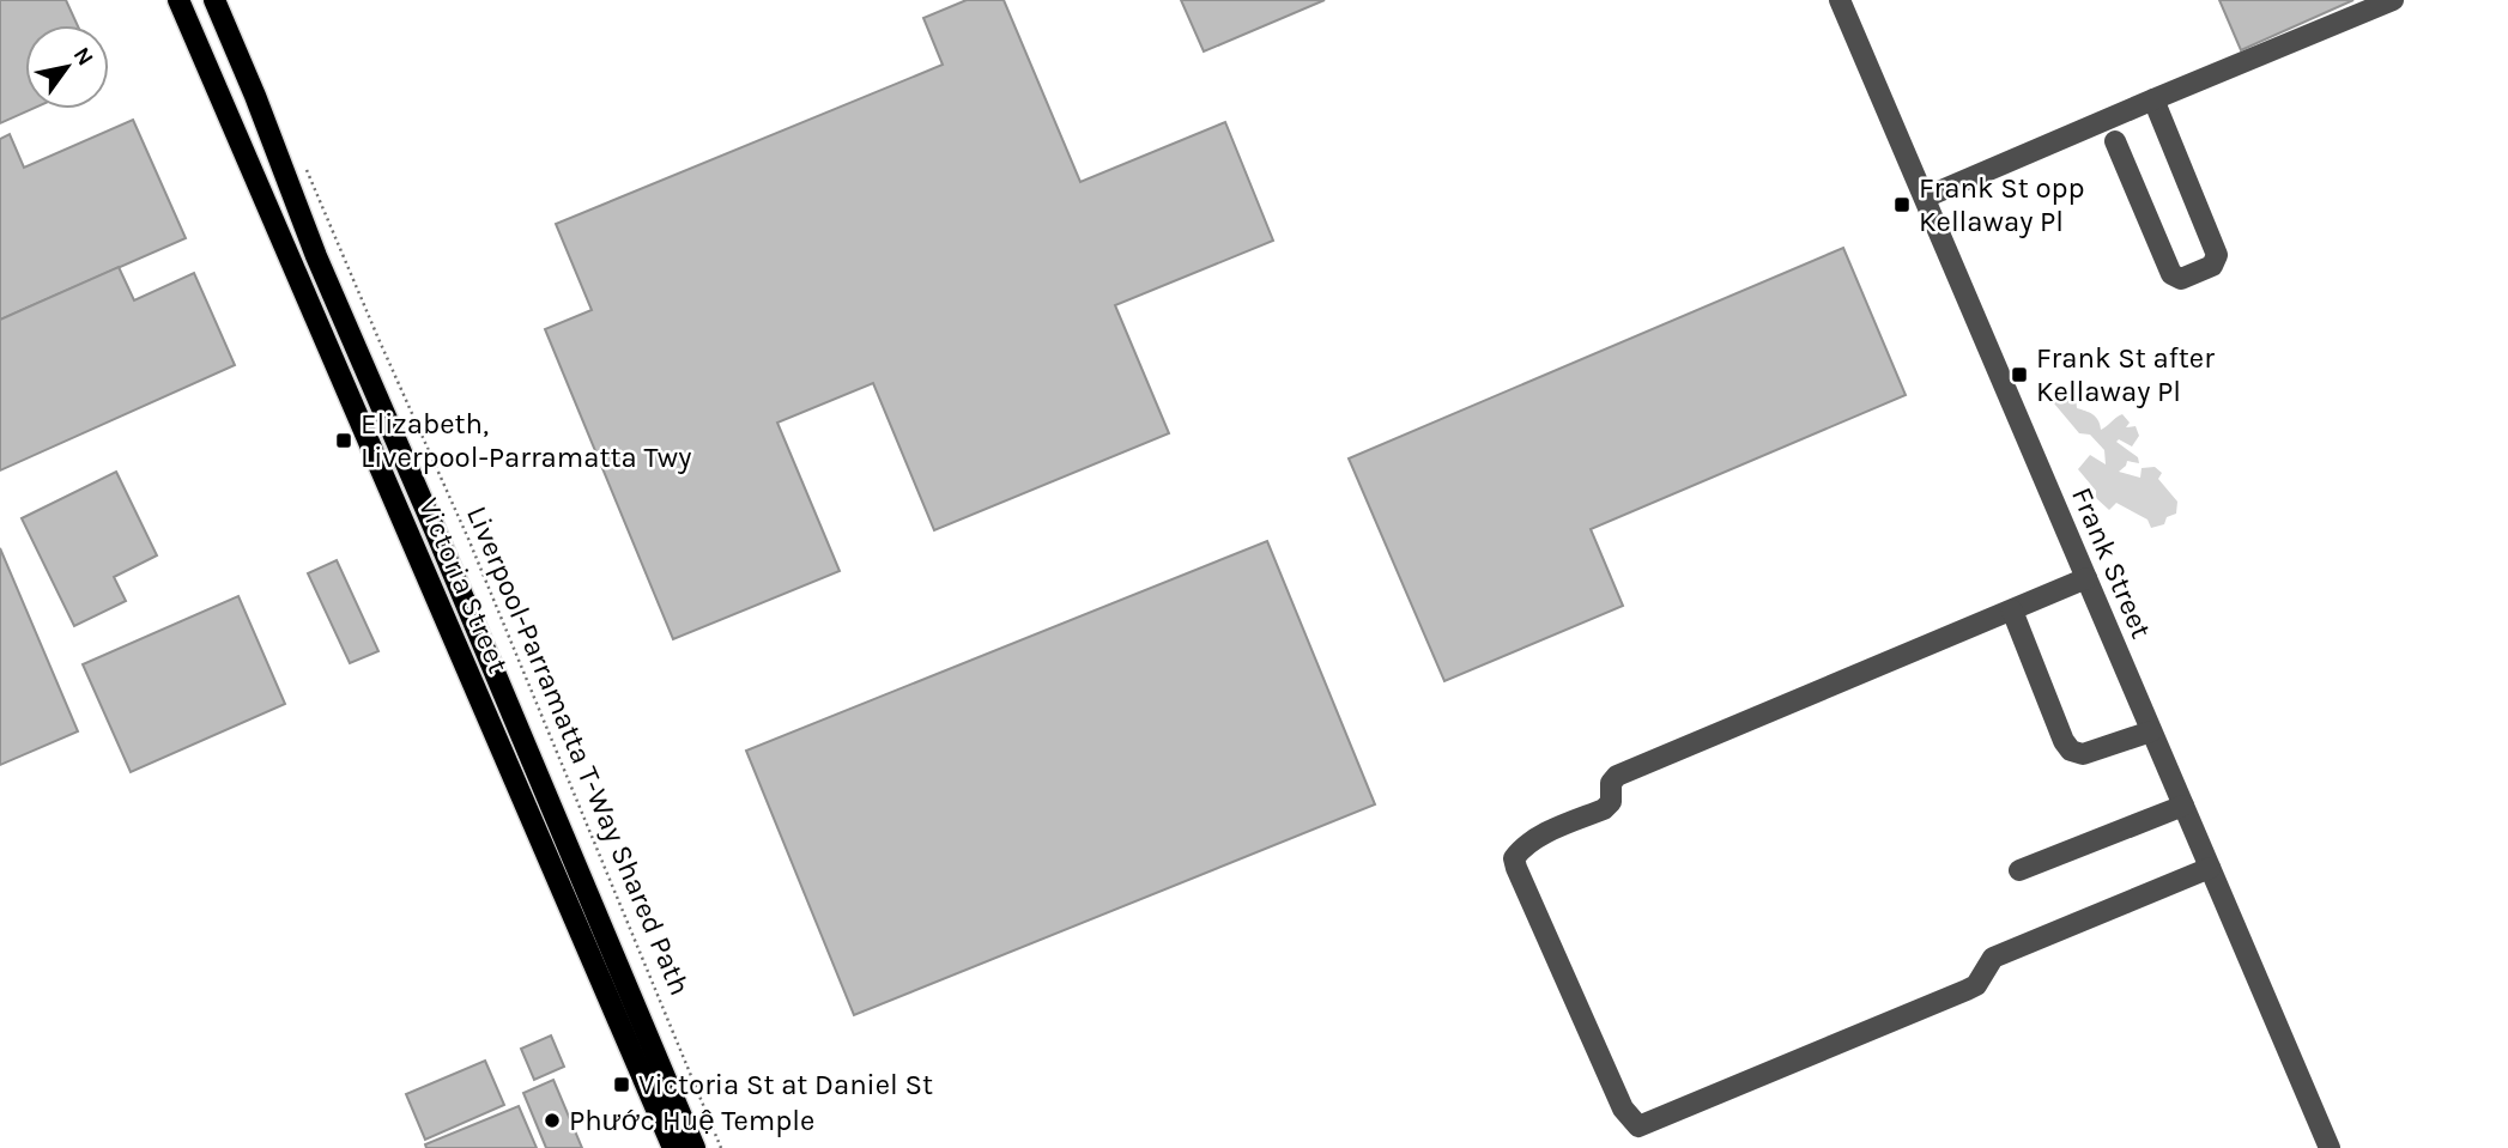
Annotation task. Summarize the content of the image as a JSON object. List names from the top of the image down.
{
  "streets": {
    "main road": ["Victoria Street"],
    "street": ["Frank Street"],
    "path": ["Liverpool-Parramatta T-Way Shared Path"]
  },
  "places": {
    "transit": [
      "Frank St opp Kellaway Pl",
      "Frank St after Kellaway Pl",
      "Elizabeth, Liverpool-Parramatta Twy",
      "Victoria St at Daniel St"
    ],
    "other": ["Phước Huệ Temple"]
  },
  "north": "top right"
}
